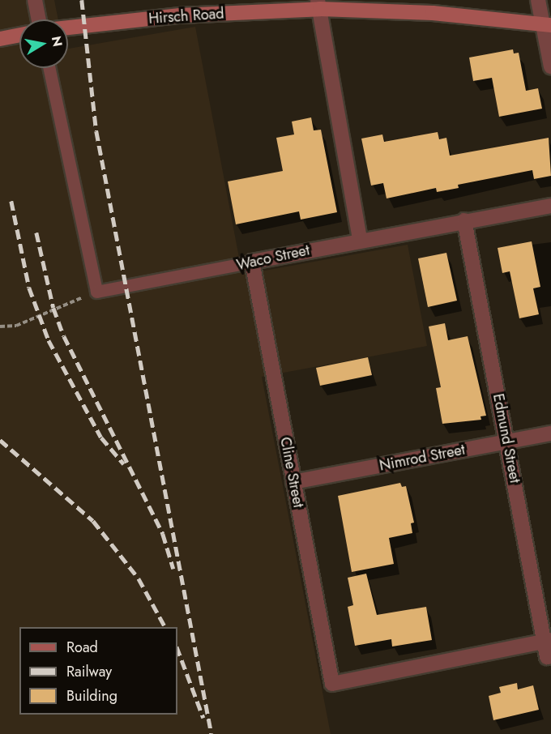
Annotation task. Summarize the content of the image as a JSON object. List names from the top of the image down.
{
  "streets": {
    "main road": ["Hirsch Road"],
    "street": [
      "Waco Street",
      "Edmund Street",
      "Nimrod Street",
      "Cline Street"
    ]
  },
  "crossings": [
    ["Waco Street", "Edmund Street"],
    ["Waco Street", "Cline Street"],
    ["Edmund Street", "Nimrod Street"],
    ["Edmund Street", "Cline Street"],
    ["Nimrod Street", "Cline Street"]
  ],
  "legend": ["Road", "Railway", "Building"],
  "north": "right"
}
